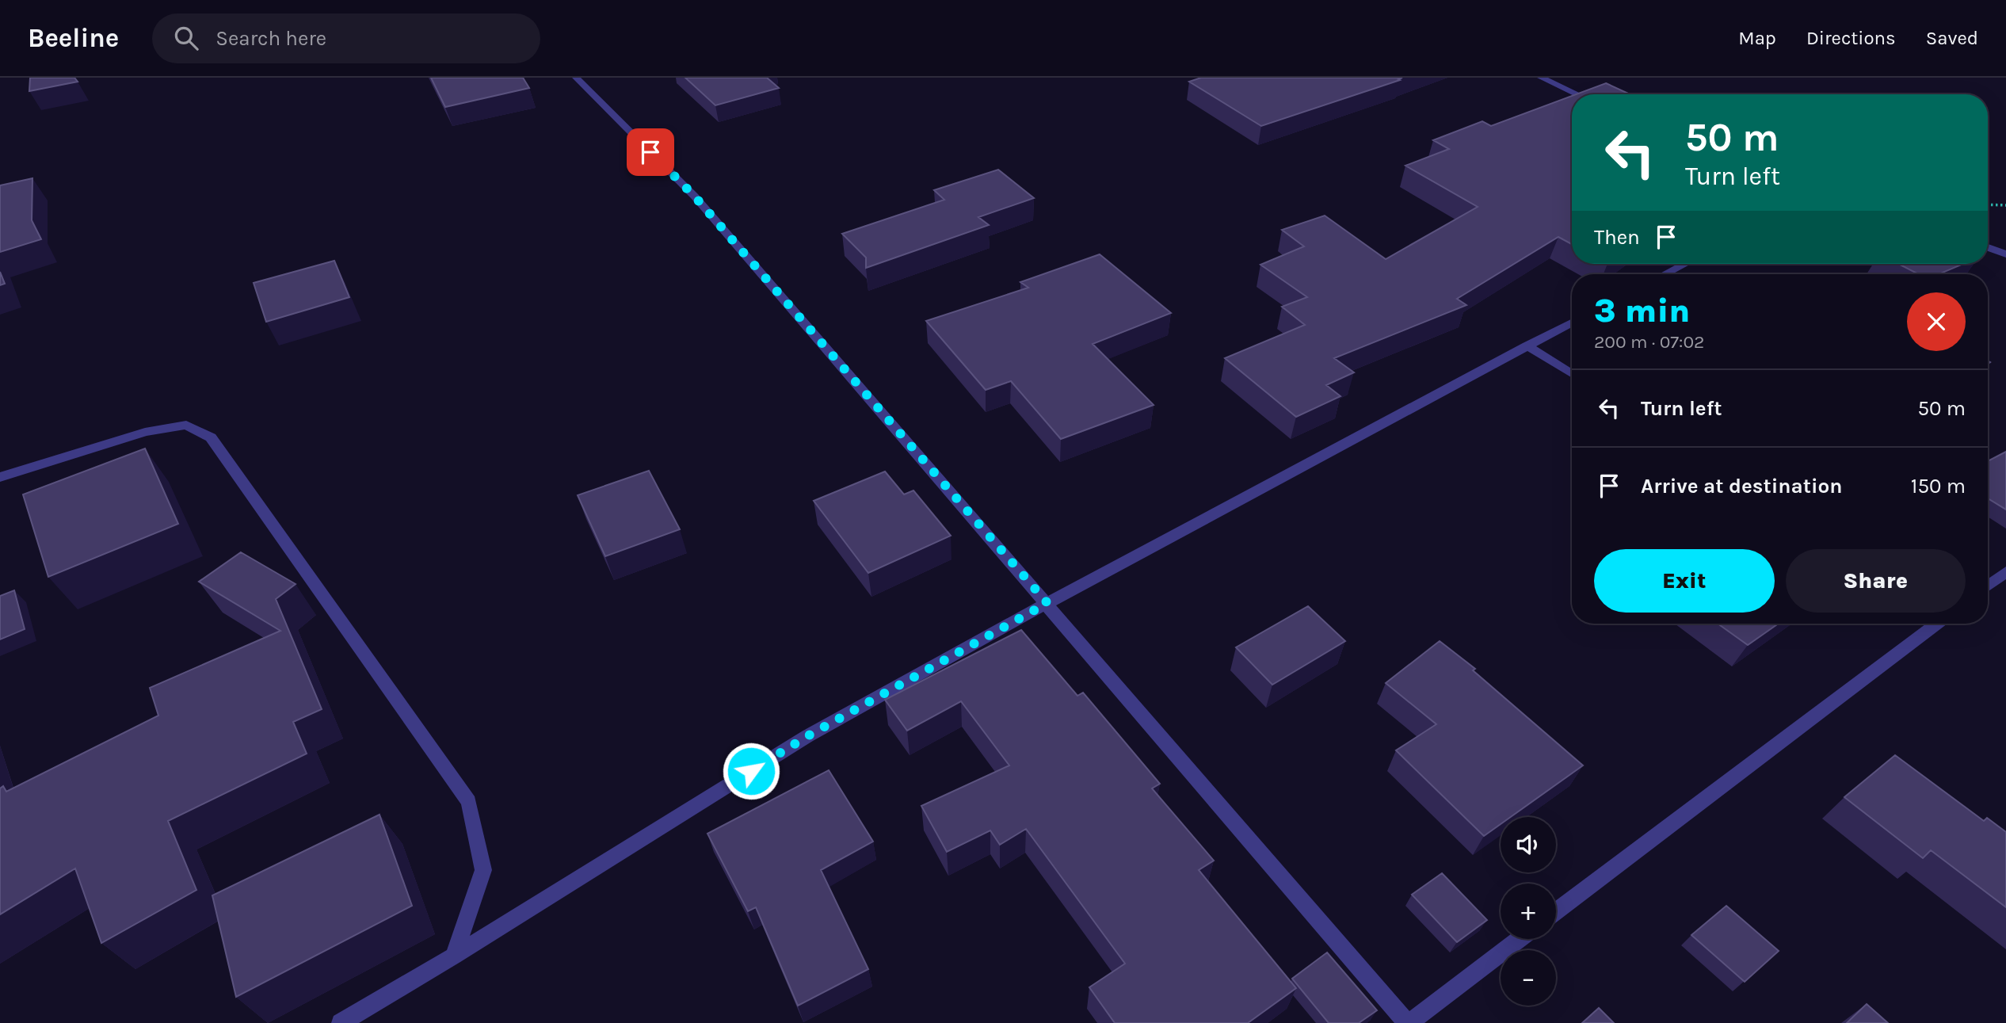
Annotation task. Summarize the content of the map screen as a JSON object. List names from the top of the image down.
{
  "page": {
    "header": "Beeline",
    "search": "Search here",
    "nav": ["Map", "Directions", "Saved"],
    "turn": ["50 m", "Turn left"],
    "then": "Then",
    "heading": ["3 min", "200 m · 07:02"],
    "list": [
      {
        "name": "Turn left",
        "value": "50 m"
      },
      {
        "name": "Arrive at destination",
        "value": "150 m"
      }
    ],
    "buttons": ["Exit", "Share"],
    "map_buttons": ["+", "−"]
  }
}
